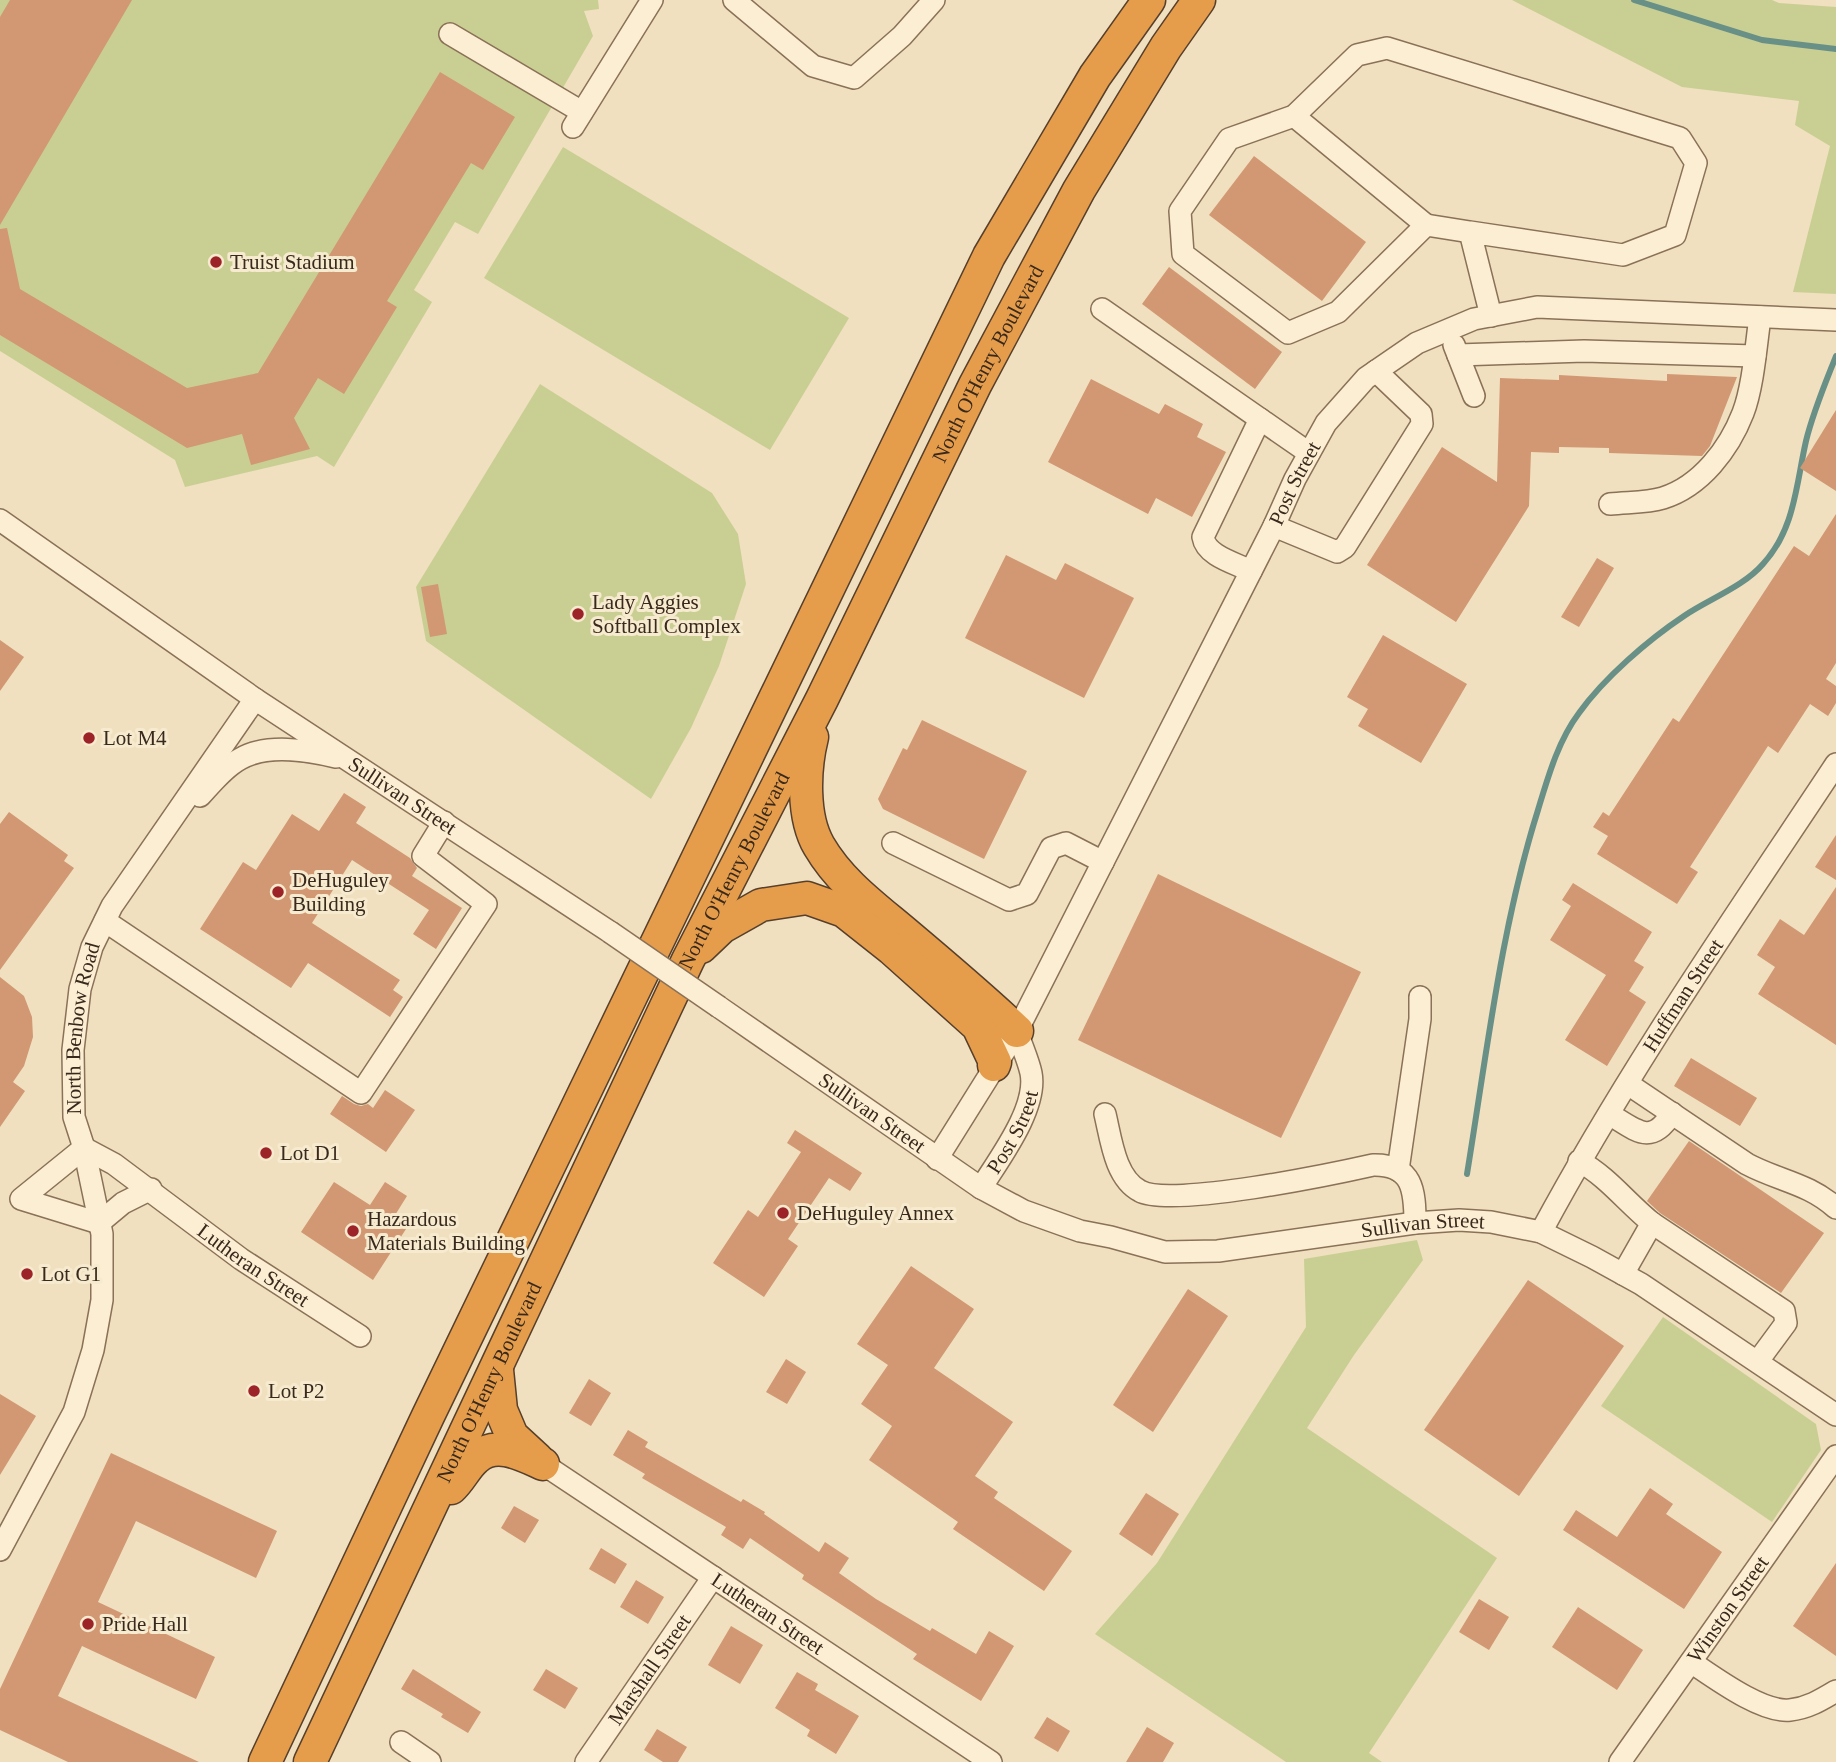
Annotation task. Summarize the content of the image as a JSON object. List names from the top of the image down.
{
  "streets": {
    "highway": ["North O'Henry Boulevard"],
    "street": [
      "Post Street",
      "Sullivan Street",
      "Huffman Street",
      "North Benbow Road",
      "Lutheran Street",
      "Winston Street",
      "Marshall Street"
    ]
  },
  "crossings": [
    ["Post Street", "Sullivan Street"],
    ["Sullivan Street", "Huffman Street"],
    ["Sullivan Street", "North Benbow Road"],
    ["North Benbow Road", "Lutheran Street"],
    ["Lutheran Street", "Marshall Street"]
  ],
  "places": [
    "Truist Stadium",
    "Lady Aggies Softball Complex",
    "Lot M4",
    "DeHuguley Building",
    "Lot D1",
    "DeHuguley Annex",
    "Hazardous Materials Building",
    "Lot G1",
    "Lot P2",
    "Pride Hall"
  ]
}
